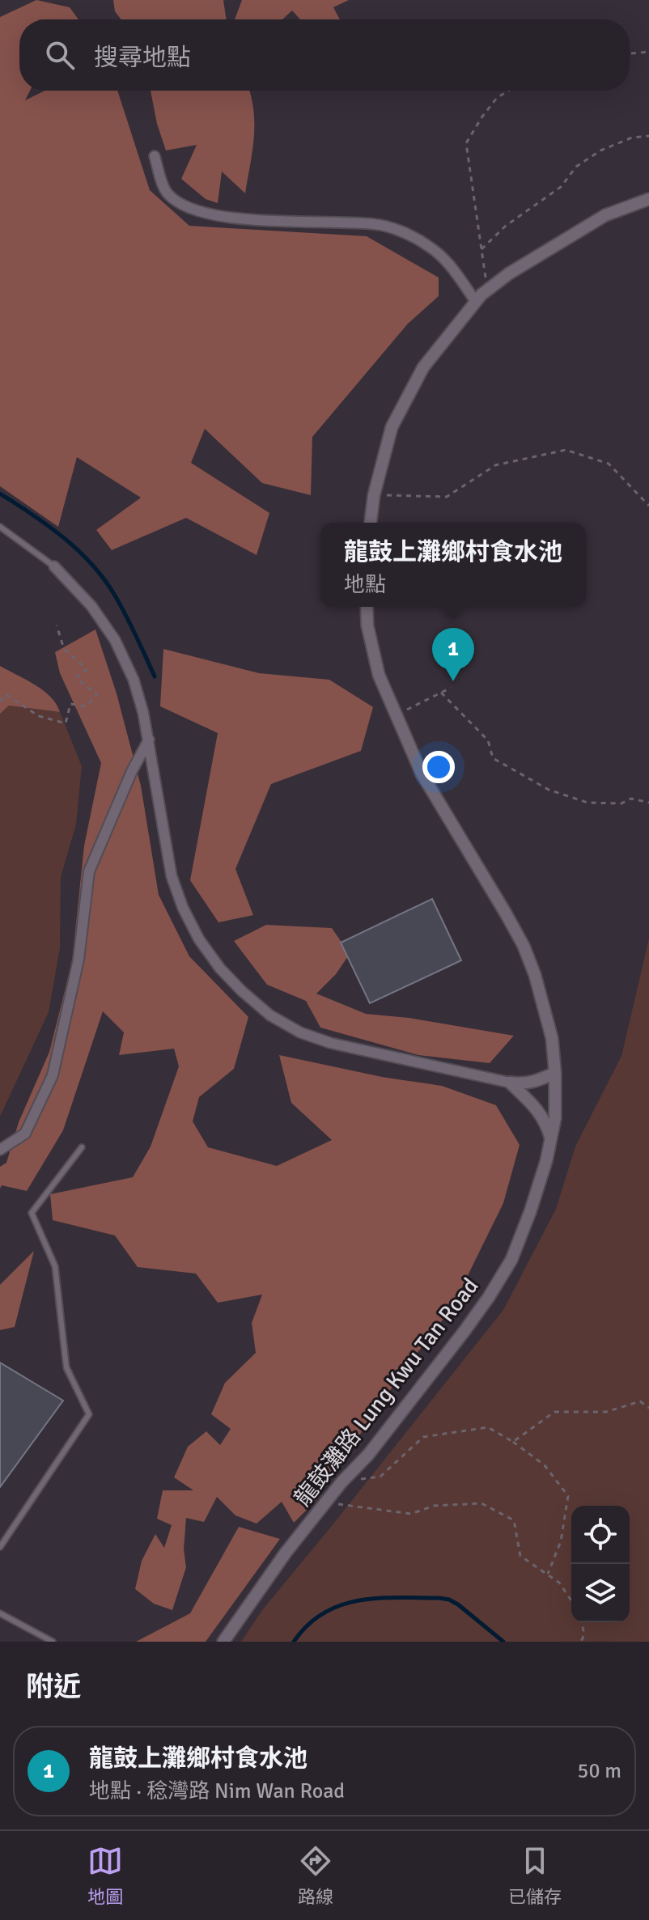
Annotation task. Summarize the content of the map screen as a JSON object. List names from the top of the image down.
{
  "streets": {
    "street": ["龍鼓灘路 Lung Kwu Tan Road"]
  },
  "page": {
    "search": "搜尋地點",
    "popup": ["龍鼓上灘鄉村食水池", "地點"],
    "pins": "1",
    "heading": "附近",
    "list": [
      {
        "mark": "1",
        "name": "龍鼓上灘鄉村食水池",
        "note": "地點 · 稔灣路 Nim Wan Road",
        "value": "50 m"
      }
    ],
    "nav": ["地圖", "路線", "已儲存"]
  }
}
